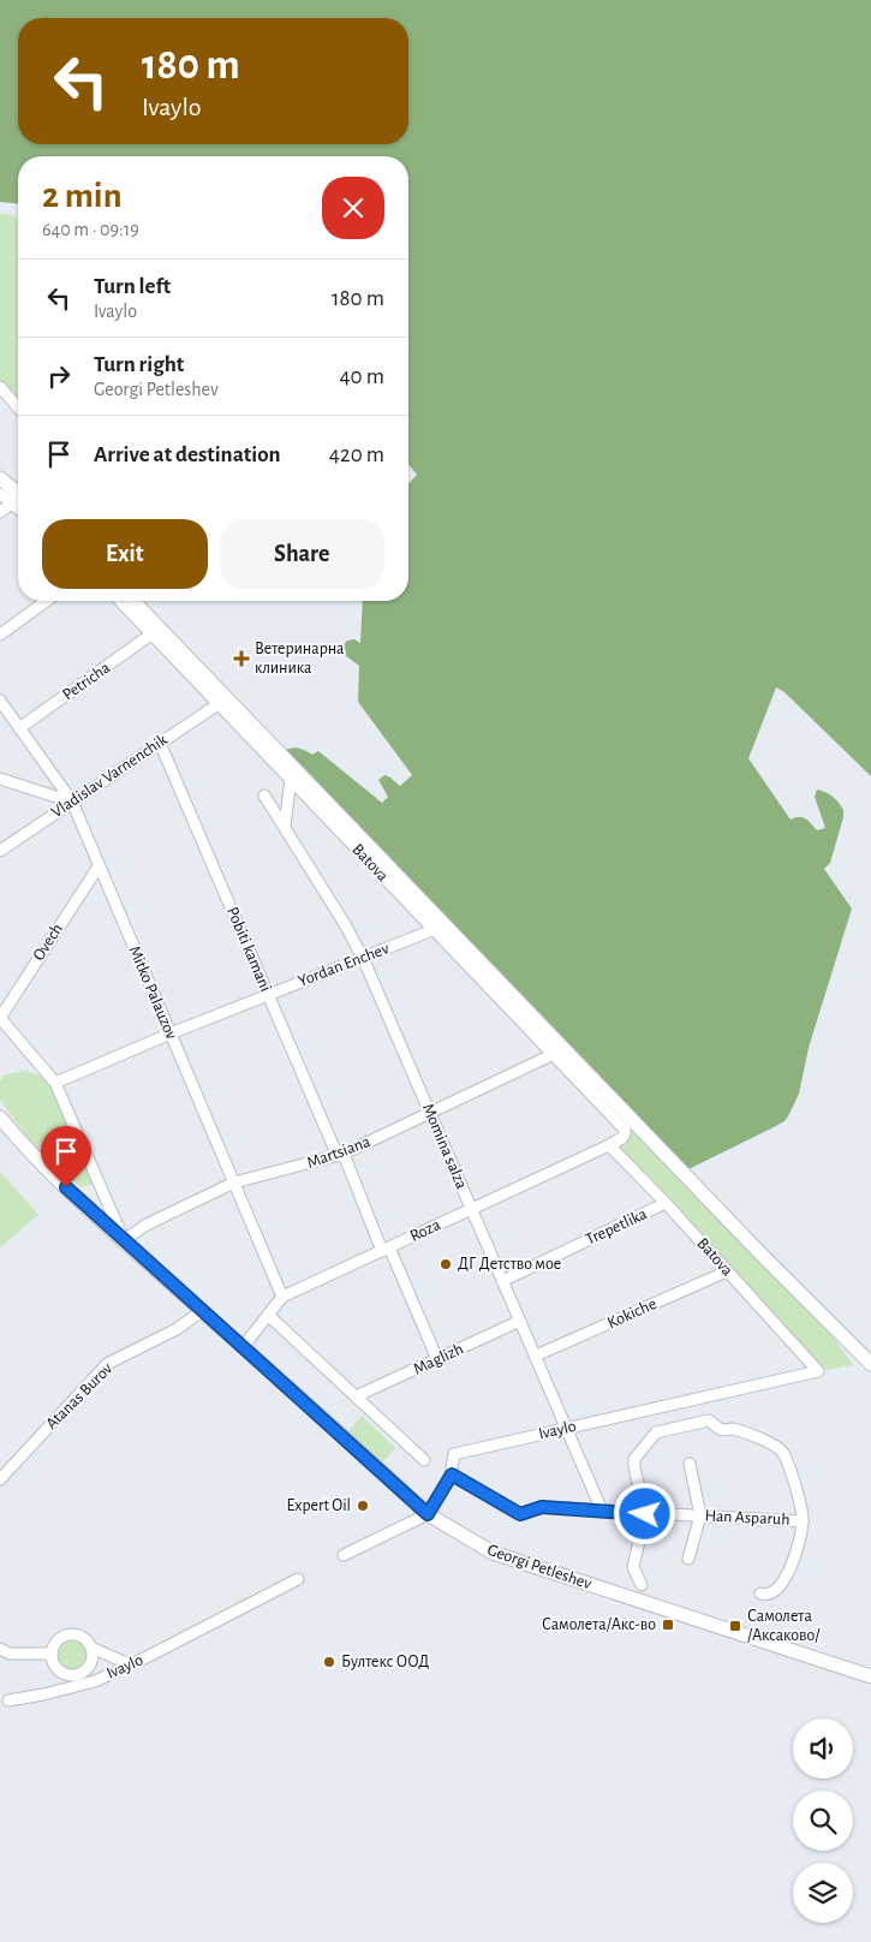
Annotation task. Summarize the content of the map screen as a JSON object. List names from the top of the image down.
{
  "streets": {
    "main road": ["Georgi Petleshev"],
    "street": [
      "Petricha",
      "Vladislav Varnenchik",
      "Batova",
      "Ovech",
      "Pobiti kamani",
      "Yordan Enchev",
      "Mitko Palauzov",
      "Momina salza",
      "Martsiana",
      "Trepetlika",
      "Roza",
      "Kokiche",
      "Maglizh",
      "Atanas Burov",
      "Ivaylo",
      "Han Asparuh"
    ]
  },
  "crossings": [
    ["Petricha", "Batova"],
    ["Petricha", "Mitko Palauzov"],
    ["Vladislav Varnenchik", "Batova"],
    ["Vladislav Varnenchik", "Pobiti kamani"],
    ["Vladislav Varnenchik", "Mitko Palauzov"],
    ["Batova", "Yordan Enchev"],
    ["Batova", "Martsiana"],
    ["Batova", "Trepetlika"],
    ["Batova", "Roza"],
    ["Batova", "Kokiche"],
    ["Batova", "Ivaylo"],
    ["Ovech", "Mitko Palauzov"],
    ["Pobiti kamani", "Yordan Enchev"],
    ["Pobiti kamani", "Martsiana"],
    ["Pobiti kamani", "Roza"],
    ["Yordan Enchev", "Mitko Palauzov"],
    ["Yordan Enchev", "Momina salza"],
    ["Mitko Palauzov", "Martsiana"],
    ["Mitko Palauzov", "Roza"],
    ["Momina salza", "Martsiana"],
    ["Momina salza", "Trepetlika"],
    ["Momina salza", "Roza"],
    ["Momina salza", "Kokiche"],
    ["Momina salza", "Maglizh"],
    ["Momina salza", "Ivaylo"],
    ["Momina salza", "Han Asparuh"],
    ["Martsiana", "Georgi Petleshev"],
    ["Atanas Burov", "Georgi Petleshev"],
    ["Ivaylo", "Han Asparuh"],
    ["Ivaylo", "Georgi Petleshev"]
  ],
  "places": {
    "health": ["Ветеринарна клиника"],
    "other": ["ДГ Детство мое", "Expert Oil", "Бултекс ООД"],
    "transit": ["Самолета/Акс-во", "Самолета /Аксаково/"]
  },
  "page": {
    "turn": ["180 m", "Ivaylo"],
    "heading": ["2 min", "640 m · 09:19"],
    "list": [
      {
        "name": "Turn left",
        "note": "Ivaylo",
        "value": "180 m"
      },
      {
        "name": "Turn right",
        "note": "Georgi Petleshev",
        "value": "40 m"
      },
      {
        "name": "Arrive at destination",
        "value": "420 m"
      }
    ],
    "buttons": ["Exit", "Share"]
  }
}
